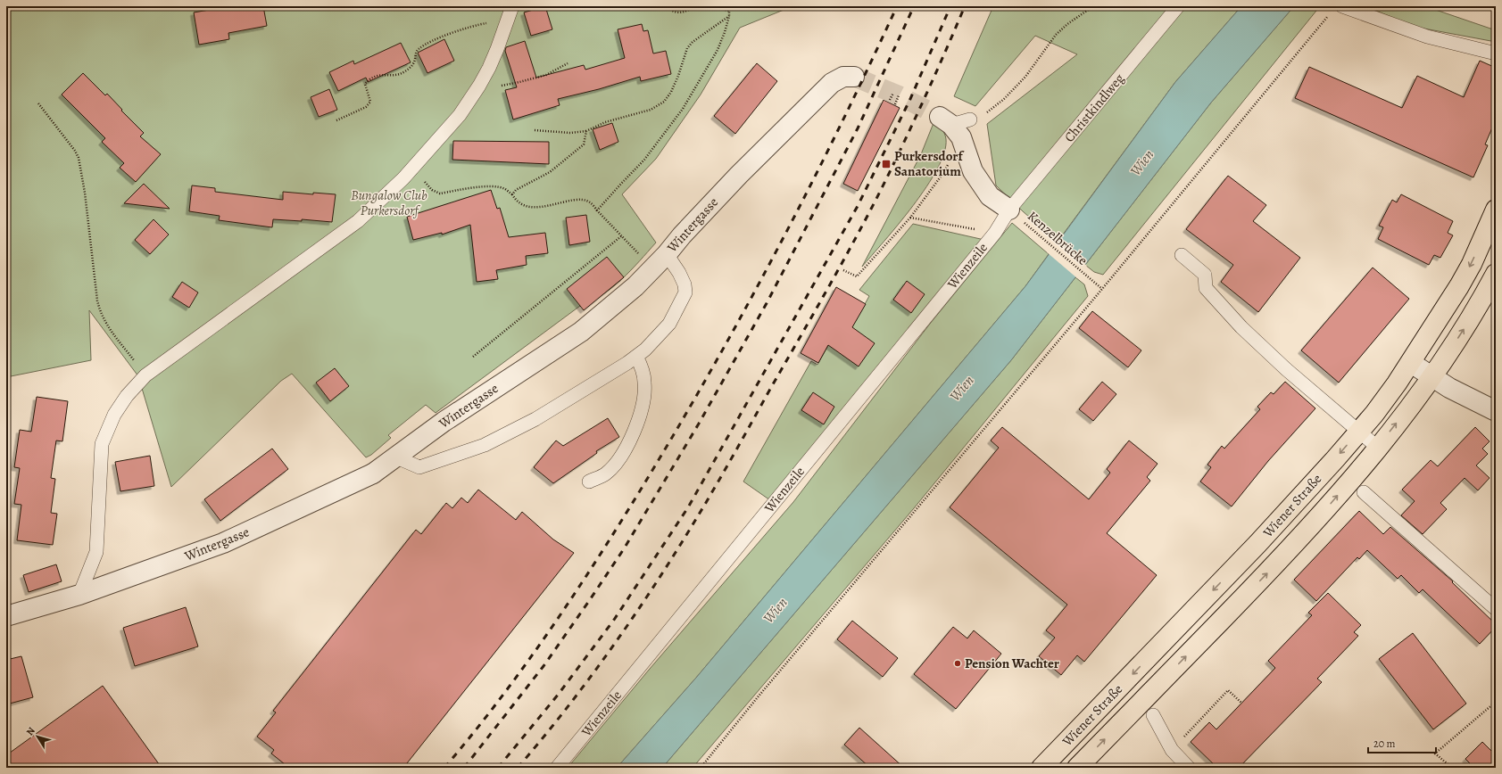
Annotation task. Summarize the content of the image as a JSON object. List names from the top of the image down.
{
  "streets": {
    "main road": ["Wiener Straße"],
    "street": ["Wintergasse"],
    "lane": ["Christkindlweg", "Wienzeile"],
    "path": ["Kenzelbrücke"]
  },
  "crossings": [
    ["Christkindlweg", "Wienzeile"]
  ],
  "water": ["Wien"],
  "parks": ["Bungalow Club Purkersdorf"],
  "places": {
    "transit": ["Purkersdorf Sanatorium"],
    "other": ["Pension Wachter"]
  },
  "scale_bar": "20 m",
  "north": "top left"
}
